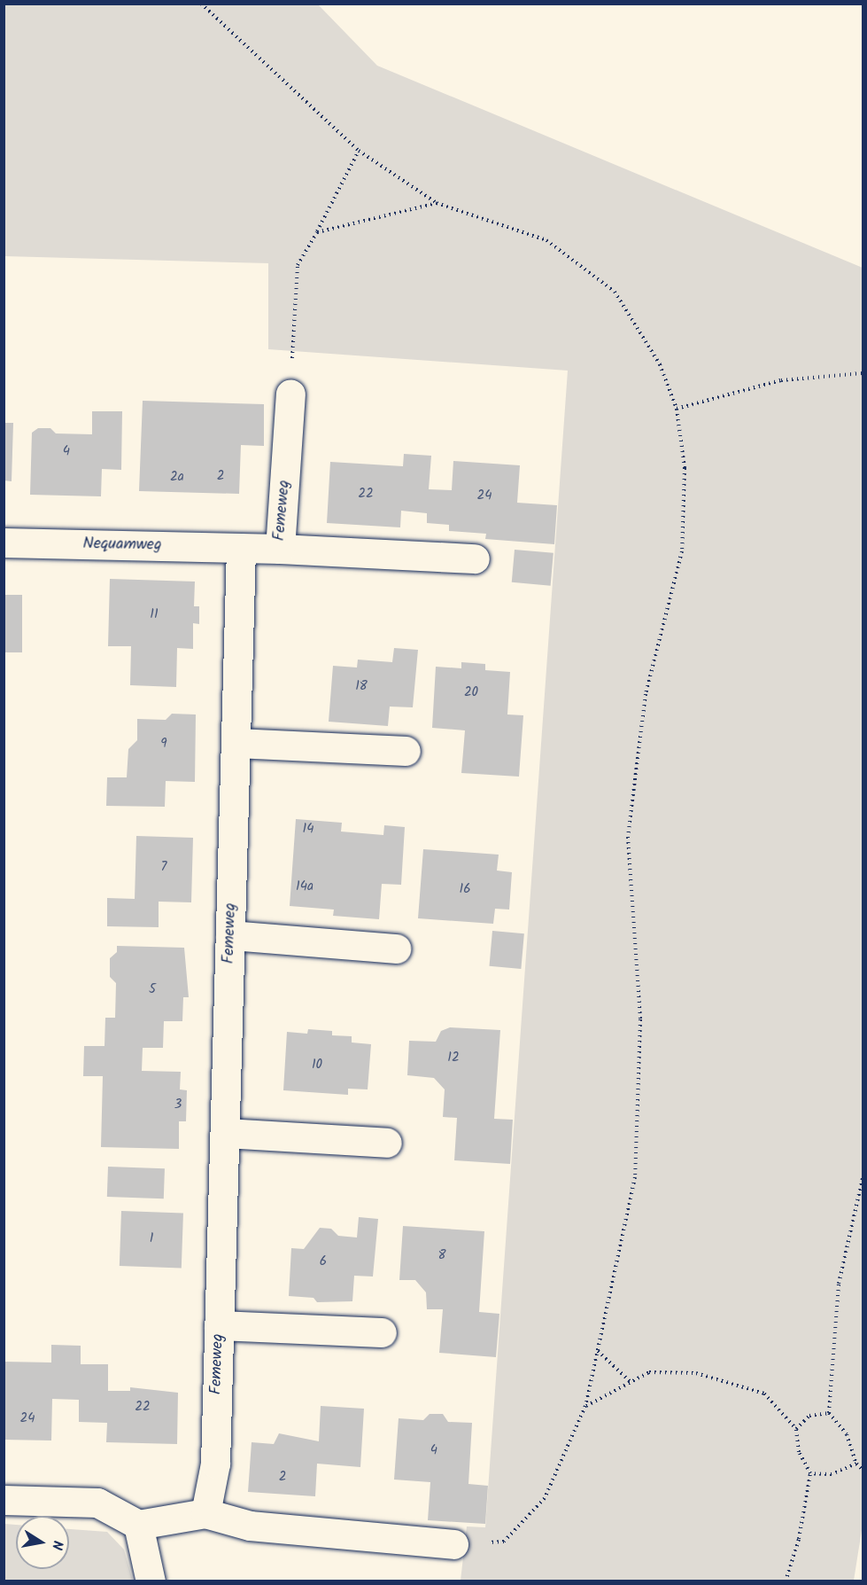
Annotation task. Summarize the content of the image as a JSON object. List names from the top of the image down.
{
  "streets": {
    "street": ["Femeweg", "Nequamweg"]
  },
  "crossings": [
    ["Femeweg", "Nequamweg"]
  ],
  "house_numbers": [
    "4",
    "2",
    "2a",
    "22",
    "24",
    "11",
    "18",
    "20",
    "9",
    "14",
    "7",
    "14a",
    "16",
    "5",
    "12",
    "10",
    "3",
    "1",
    "8",
    "6",
    "22",
    "24",
    "4",
    "2"
  ],
  "north": "right"
}
